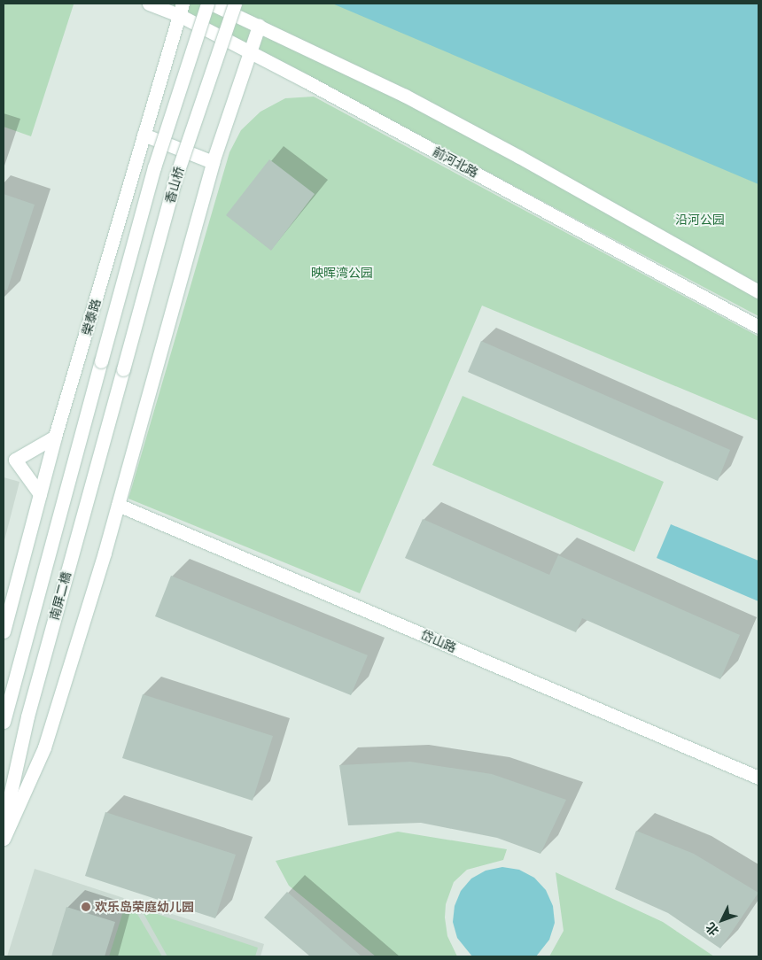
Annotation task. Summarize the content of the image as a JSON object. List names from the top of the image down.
{
  "streets": {
    "main road": [
      "前河北路",
      "香山桥",
      "榮泰路",
      "南屏二橋",
      "岱山路"
    ]
  },
  "crossings": [
    ["前河北路", "榮泰路"],
    ["香山桥", "南屏二橋"]
  ],
  "parks": ["沿河公园", "映晖湾公园"],
  "places": ["欢乐岛荣庭幼儿园"],
  "north": "bottom left"
}
